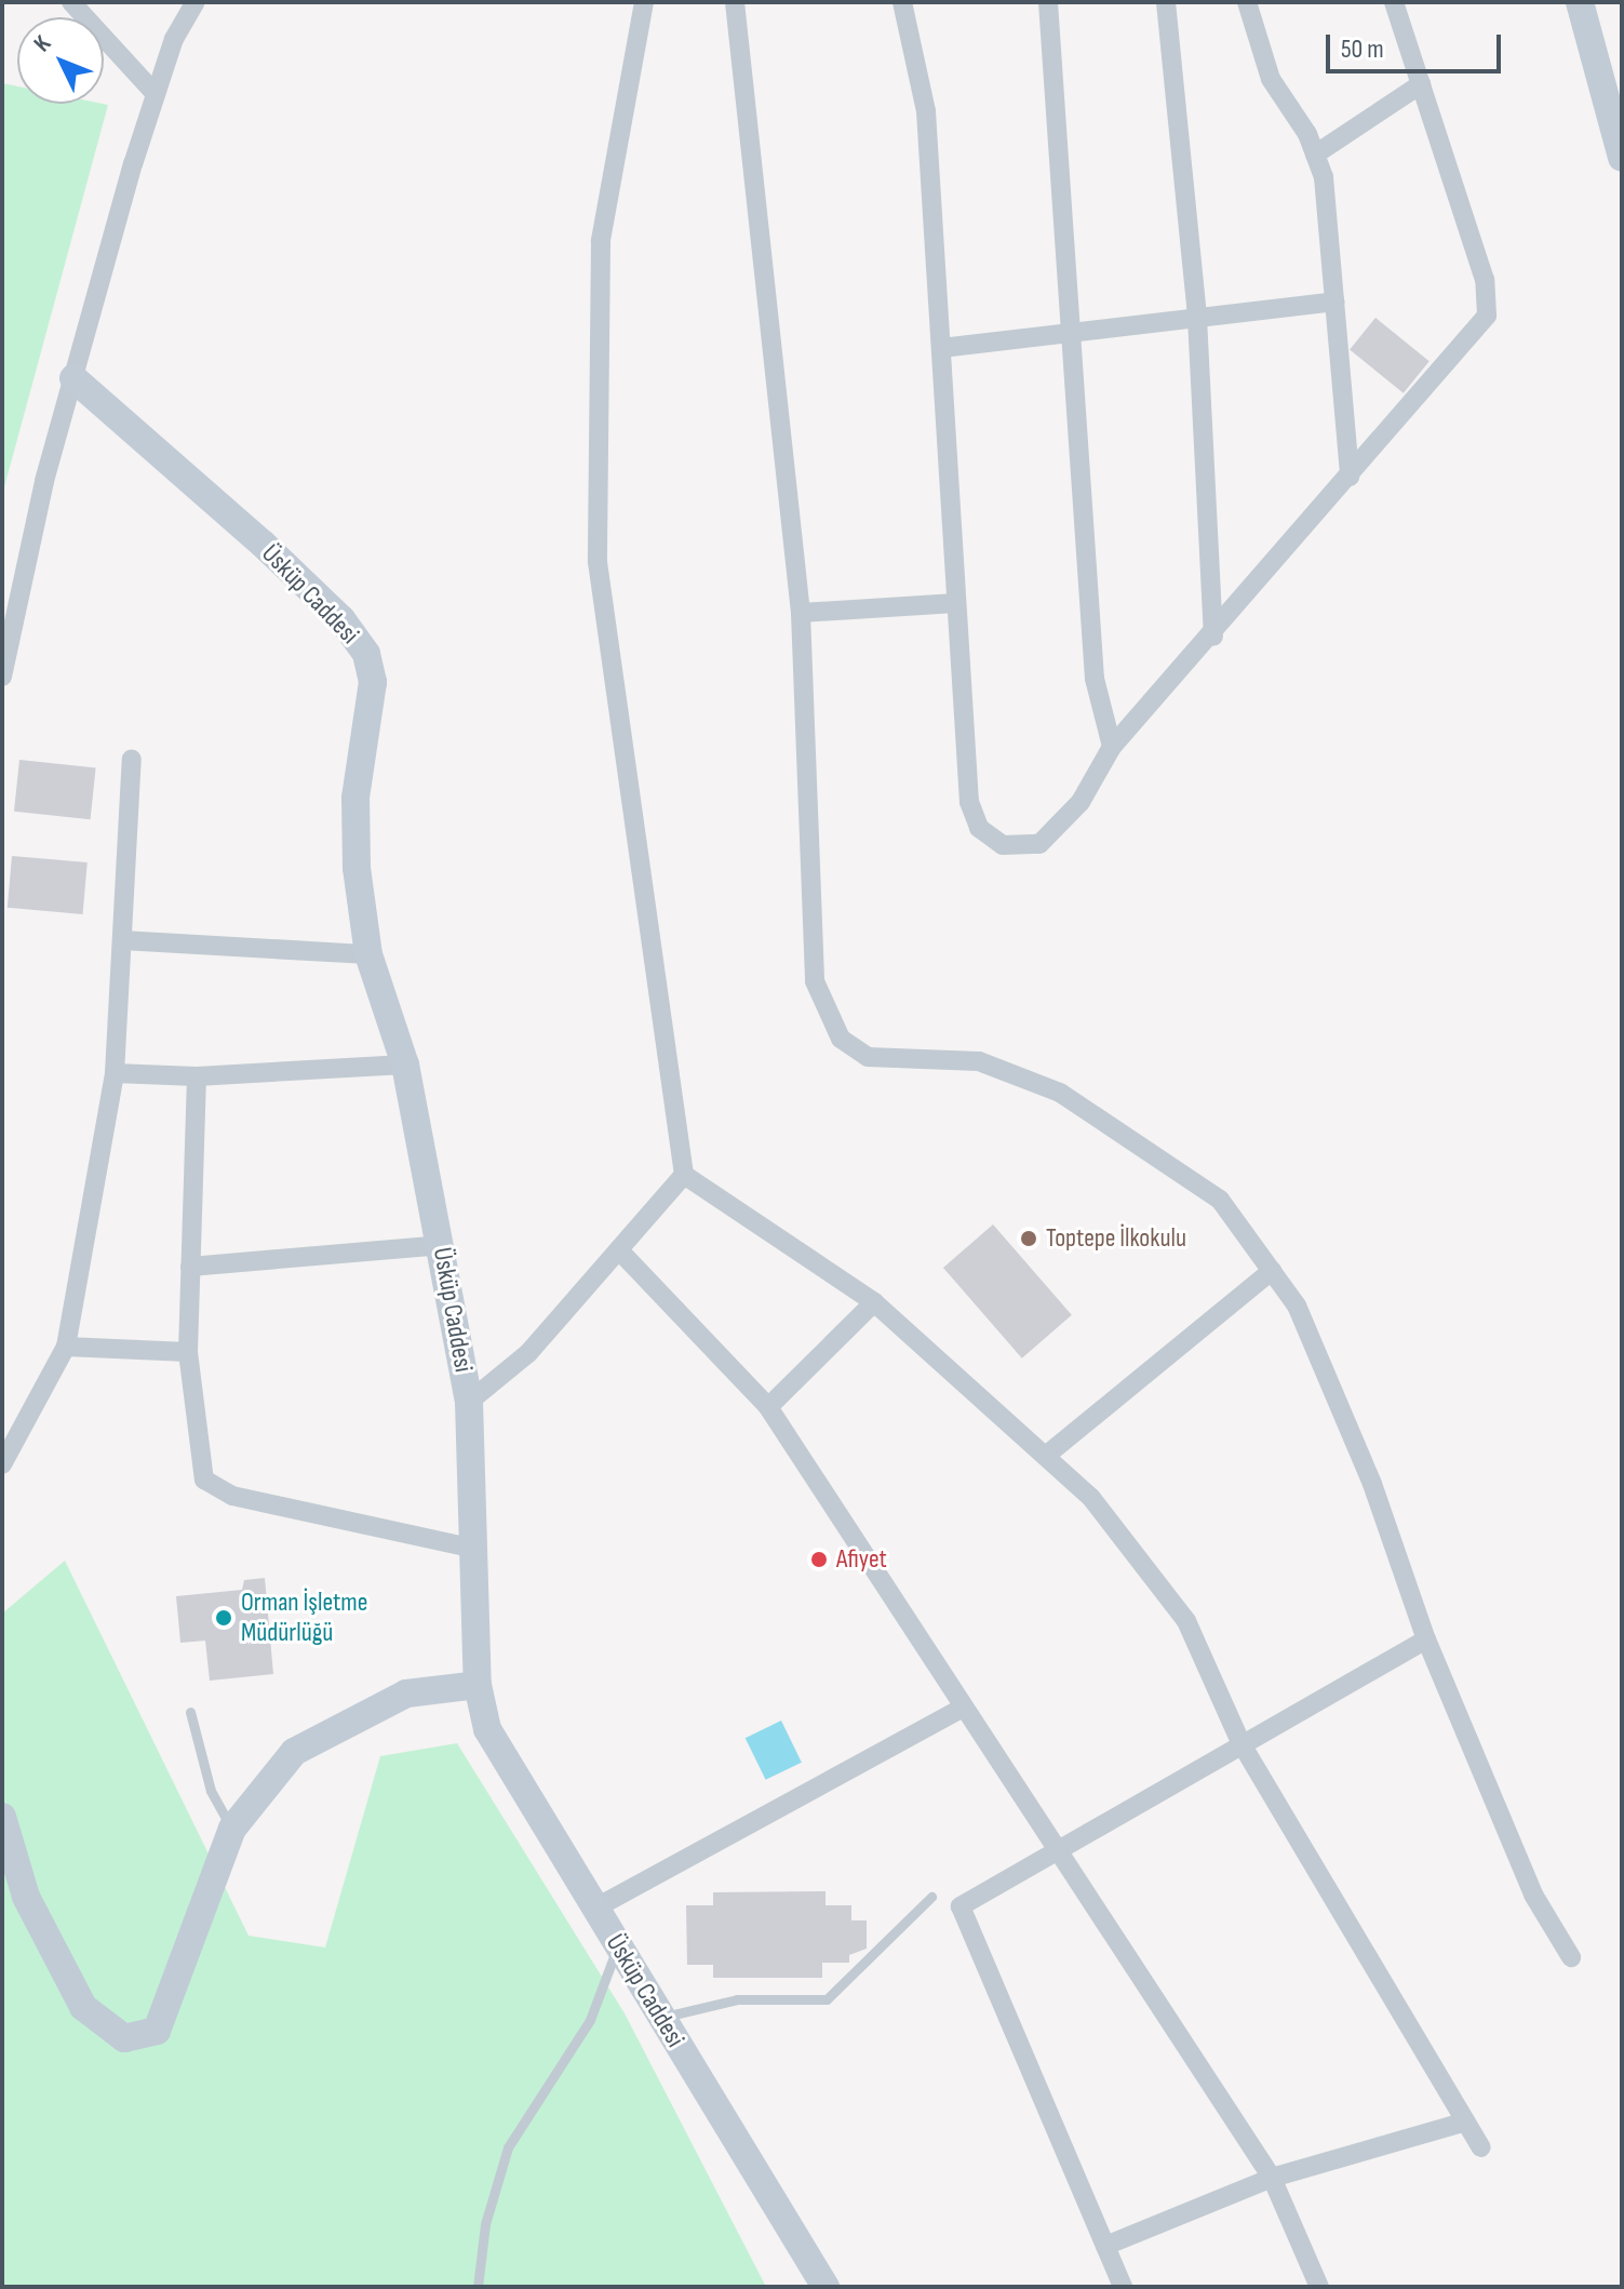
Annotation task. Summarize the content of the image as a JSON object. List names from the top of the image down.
{
  "streets": {
    "street": ["Üsküp Caddesi"]
  },
  "places": ["Toptepe İlkokulu", "Afiyet", "Orman İşletme Müdürlüğü"],
  "scale_bar": "50 m",
  "north": "top left"
}
